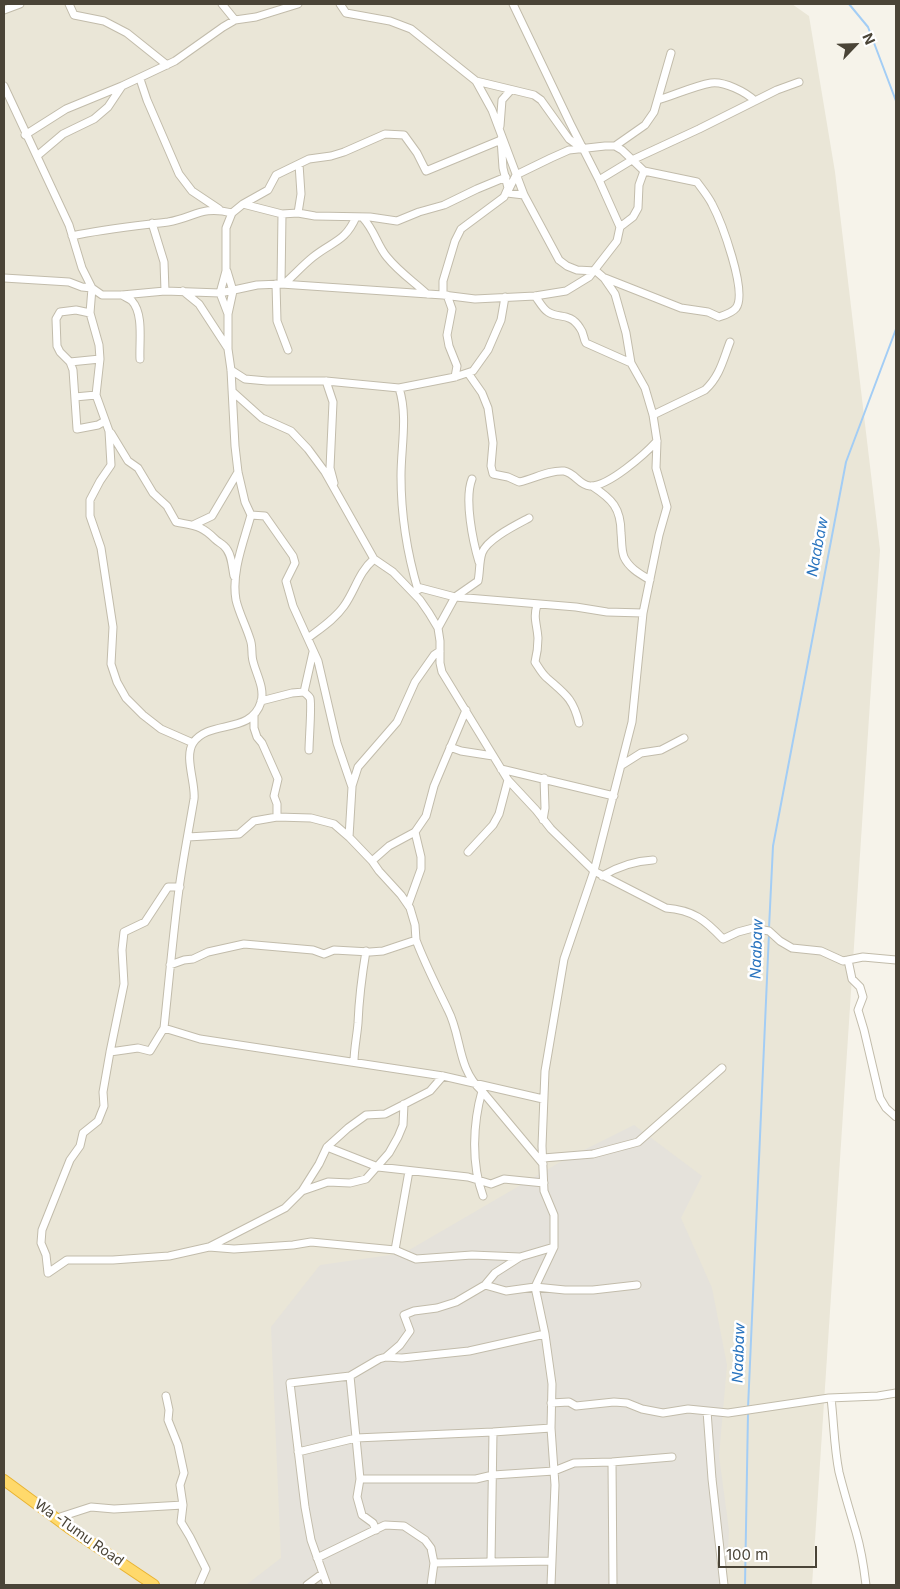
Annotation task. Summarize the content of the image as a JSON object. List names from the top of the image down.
{
  "streets": {
    "highway": ["Wa -Tumu Road"]
  },
  "water": ["Naabaw"],
  "scale_bar": "100 m",
  "north": "top right"
}
